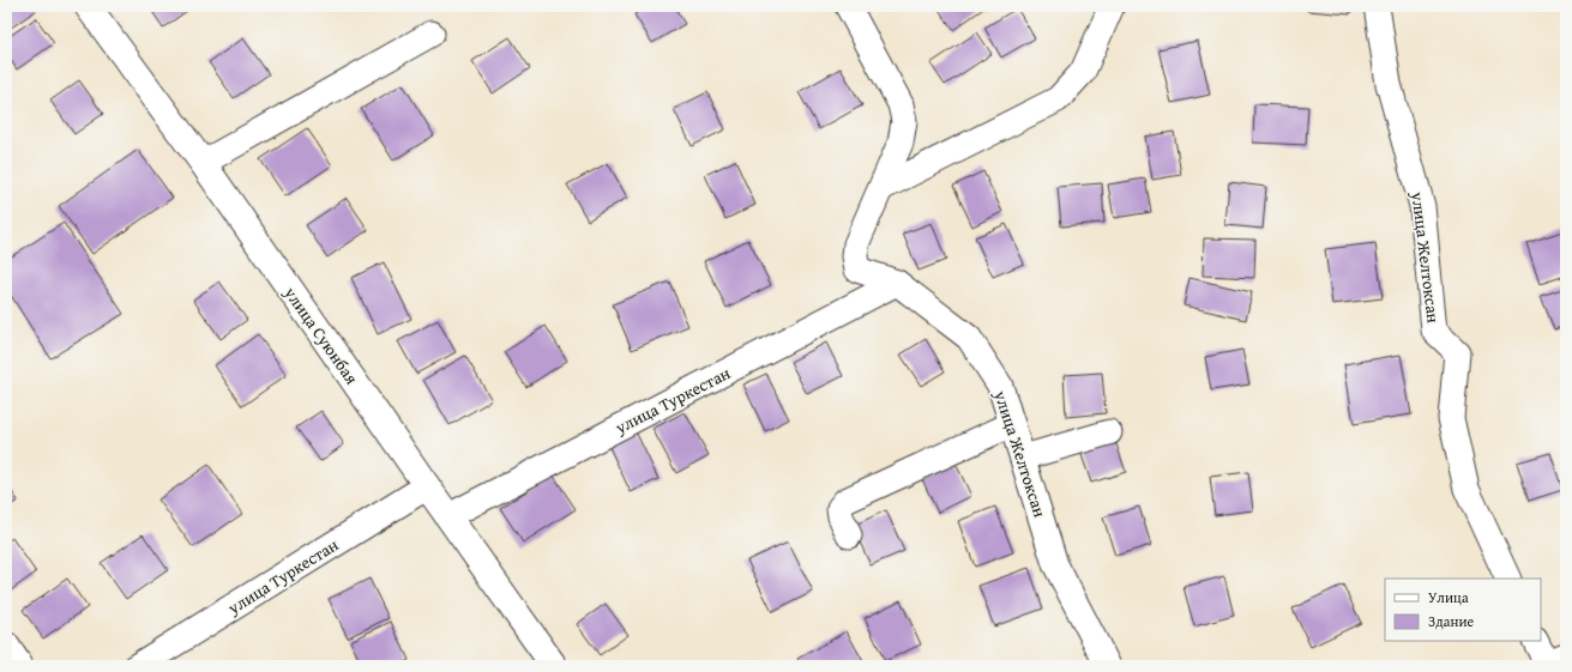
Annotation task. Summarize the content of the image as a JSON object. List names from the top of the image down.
{
  "streets": {
    "main road": ["улица Суюнбая", "улица Туркестан"],
    "street": ["улица Желтоксан"]
  },
  "crossings": [
    ["улица Желтоксан", "улица Туркестан"],
    ["улица Суюнбая", "улица Туркестан"]
  ],
  "legend": ["Улица", "Здание"]
}
